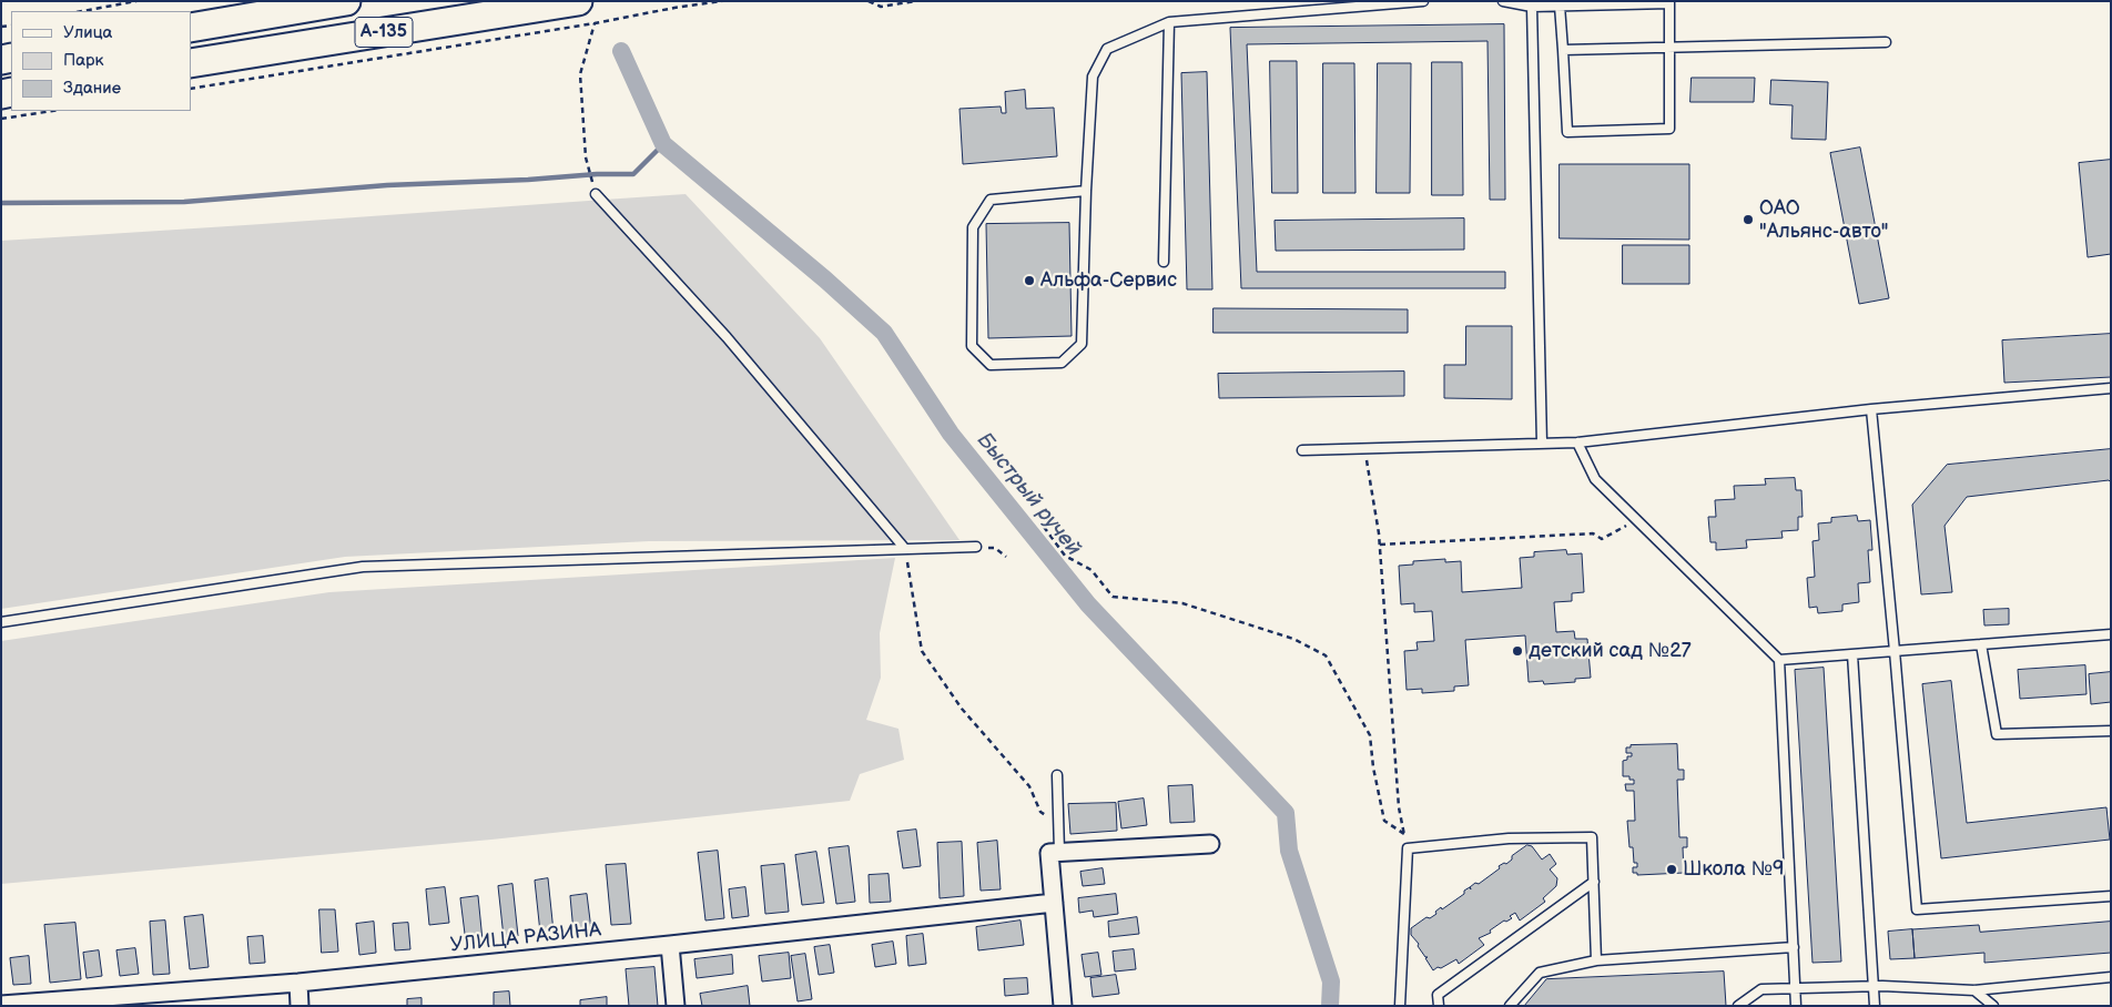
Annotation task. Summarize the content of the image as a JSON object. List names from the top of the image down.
{
  "streets": {
    "highway": ["А-135"],
    "street": ["УЛИЦА РАЗИНА"]
  },
  "water": ["Быстрый ручей"],
  "places": [
    "ОАО \"Альянс-авто\"",
    "Альфа-Сервис",
    "детский сад №27",
    "Школа №9"
  ],
  "legend": ["Улица", "Парк", "Здание"]
}
